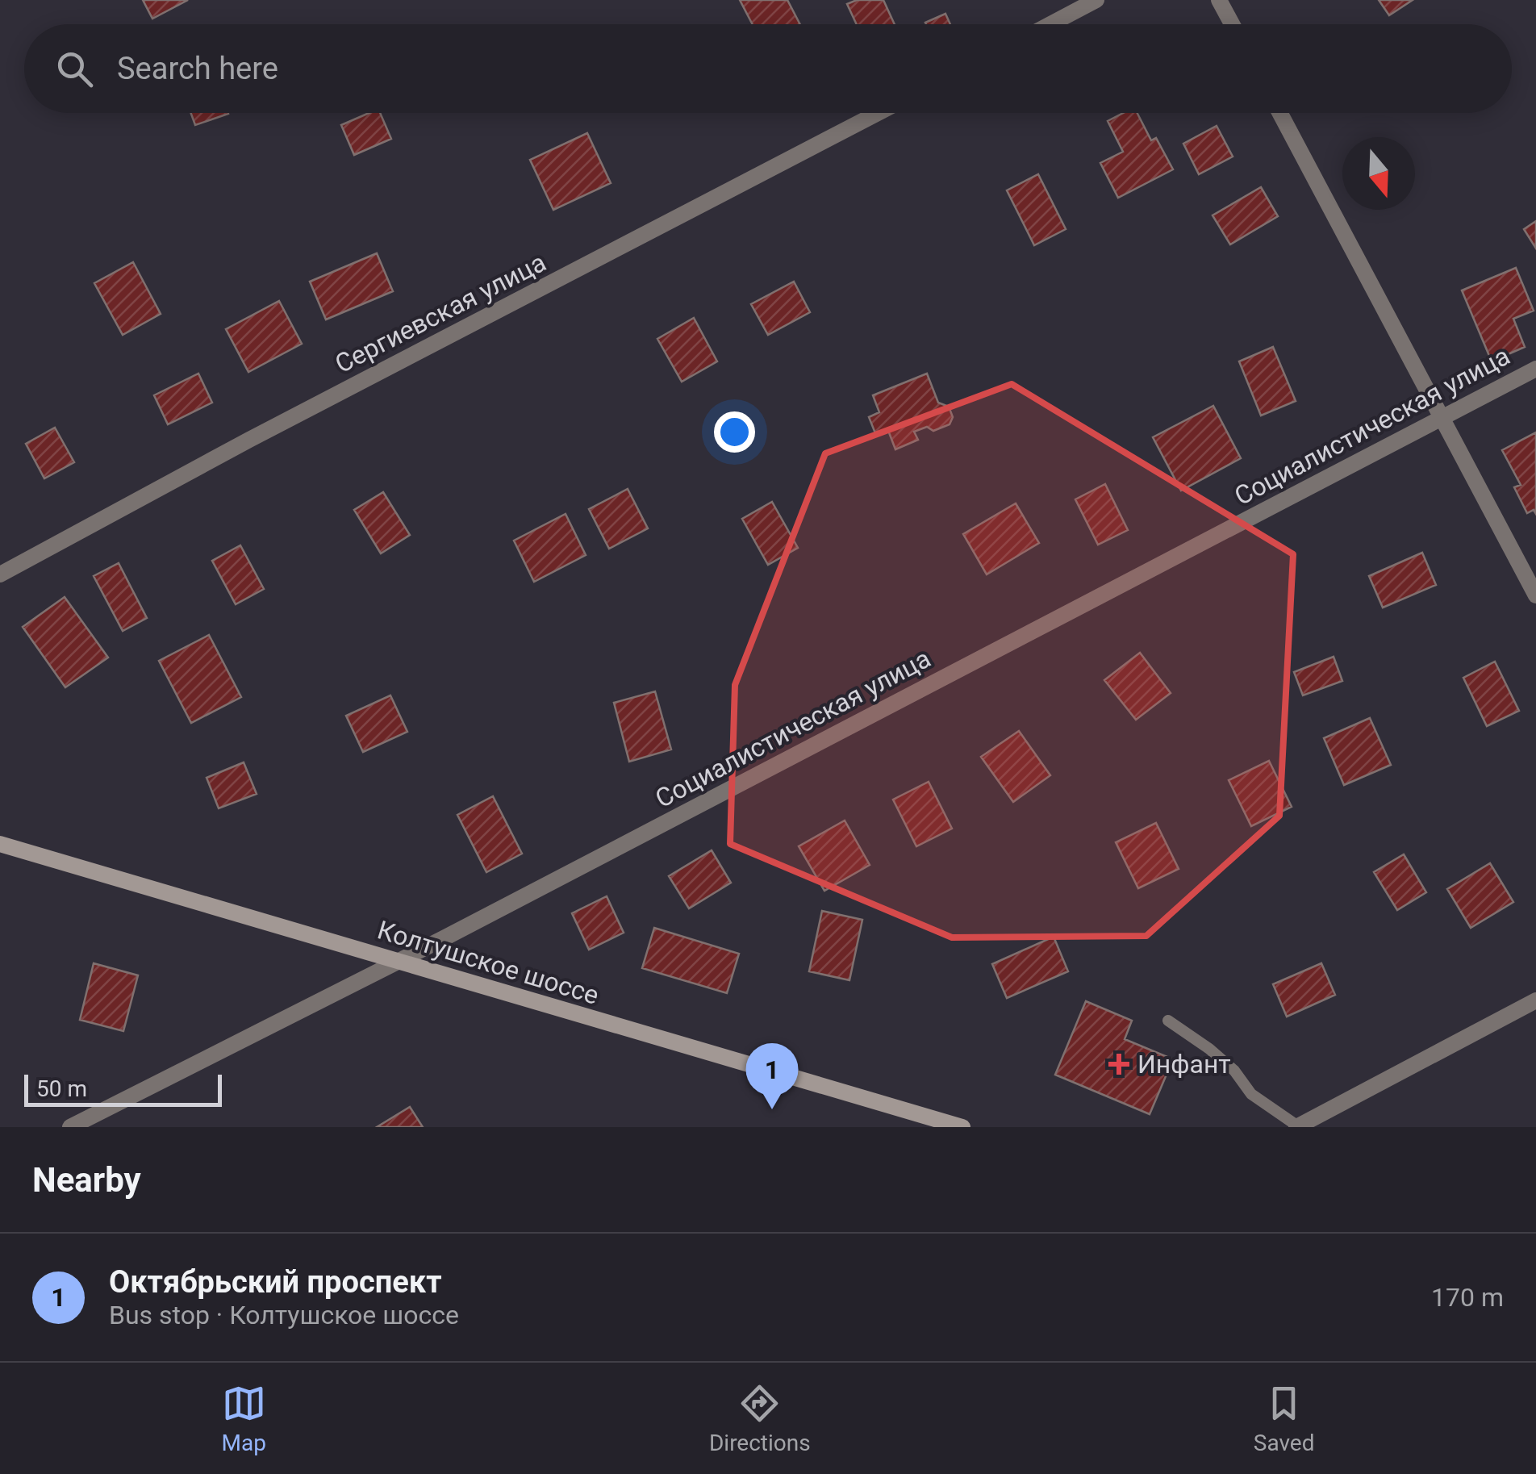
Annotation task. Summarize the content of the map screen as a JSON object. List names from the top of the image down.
{
  "streets": {
    "main road": ["Колтушское шоссе"],
    "street": ["Сергиевская улица", "Социалистическая улица"]
  },
  "crossings": [
    ["Социалистическая улица", "Колтушское шоссе"]
  ],
  "places": {
    "health": ["Инфант"]
  },
  "scale_bar": "50 m",
  "north": "bottom",
  "page": {
    "search": "Search here",
    "pins": "1",
    "scale": "50 m",
    "heading": "Nearby",
    "list": [
      {
        "mark": "1",
        "name": "Октябрьский проспект",
        "note": "Bus stop · Колтушское шоссе",
        "value": "170 m"
      }
    ],
    "nav": ["Map", "Directions", "Saved"]
  }
}
